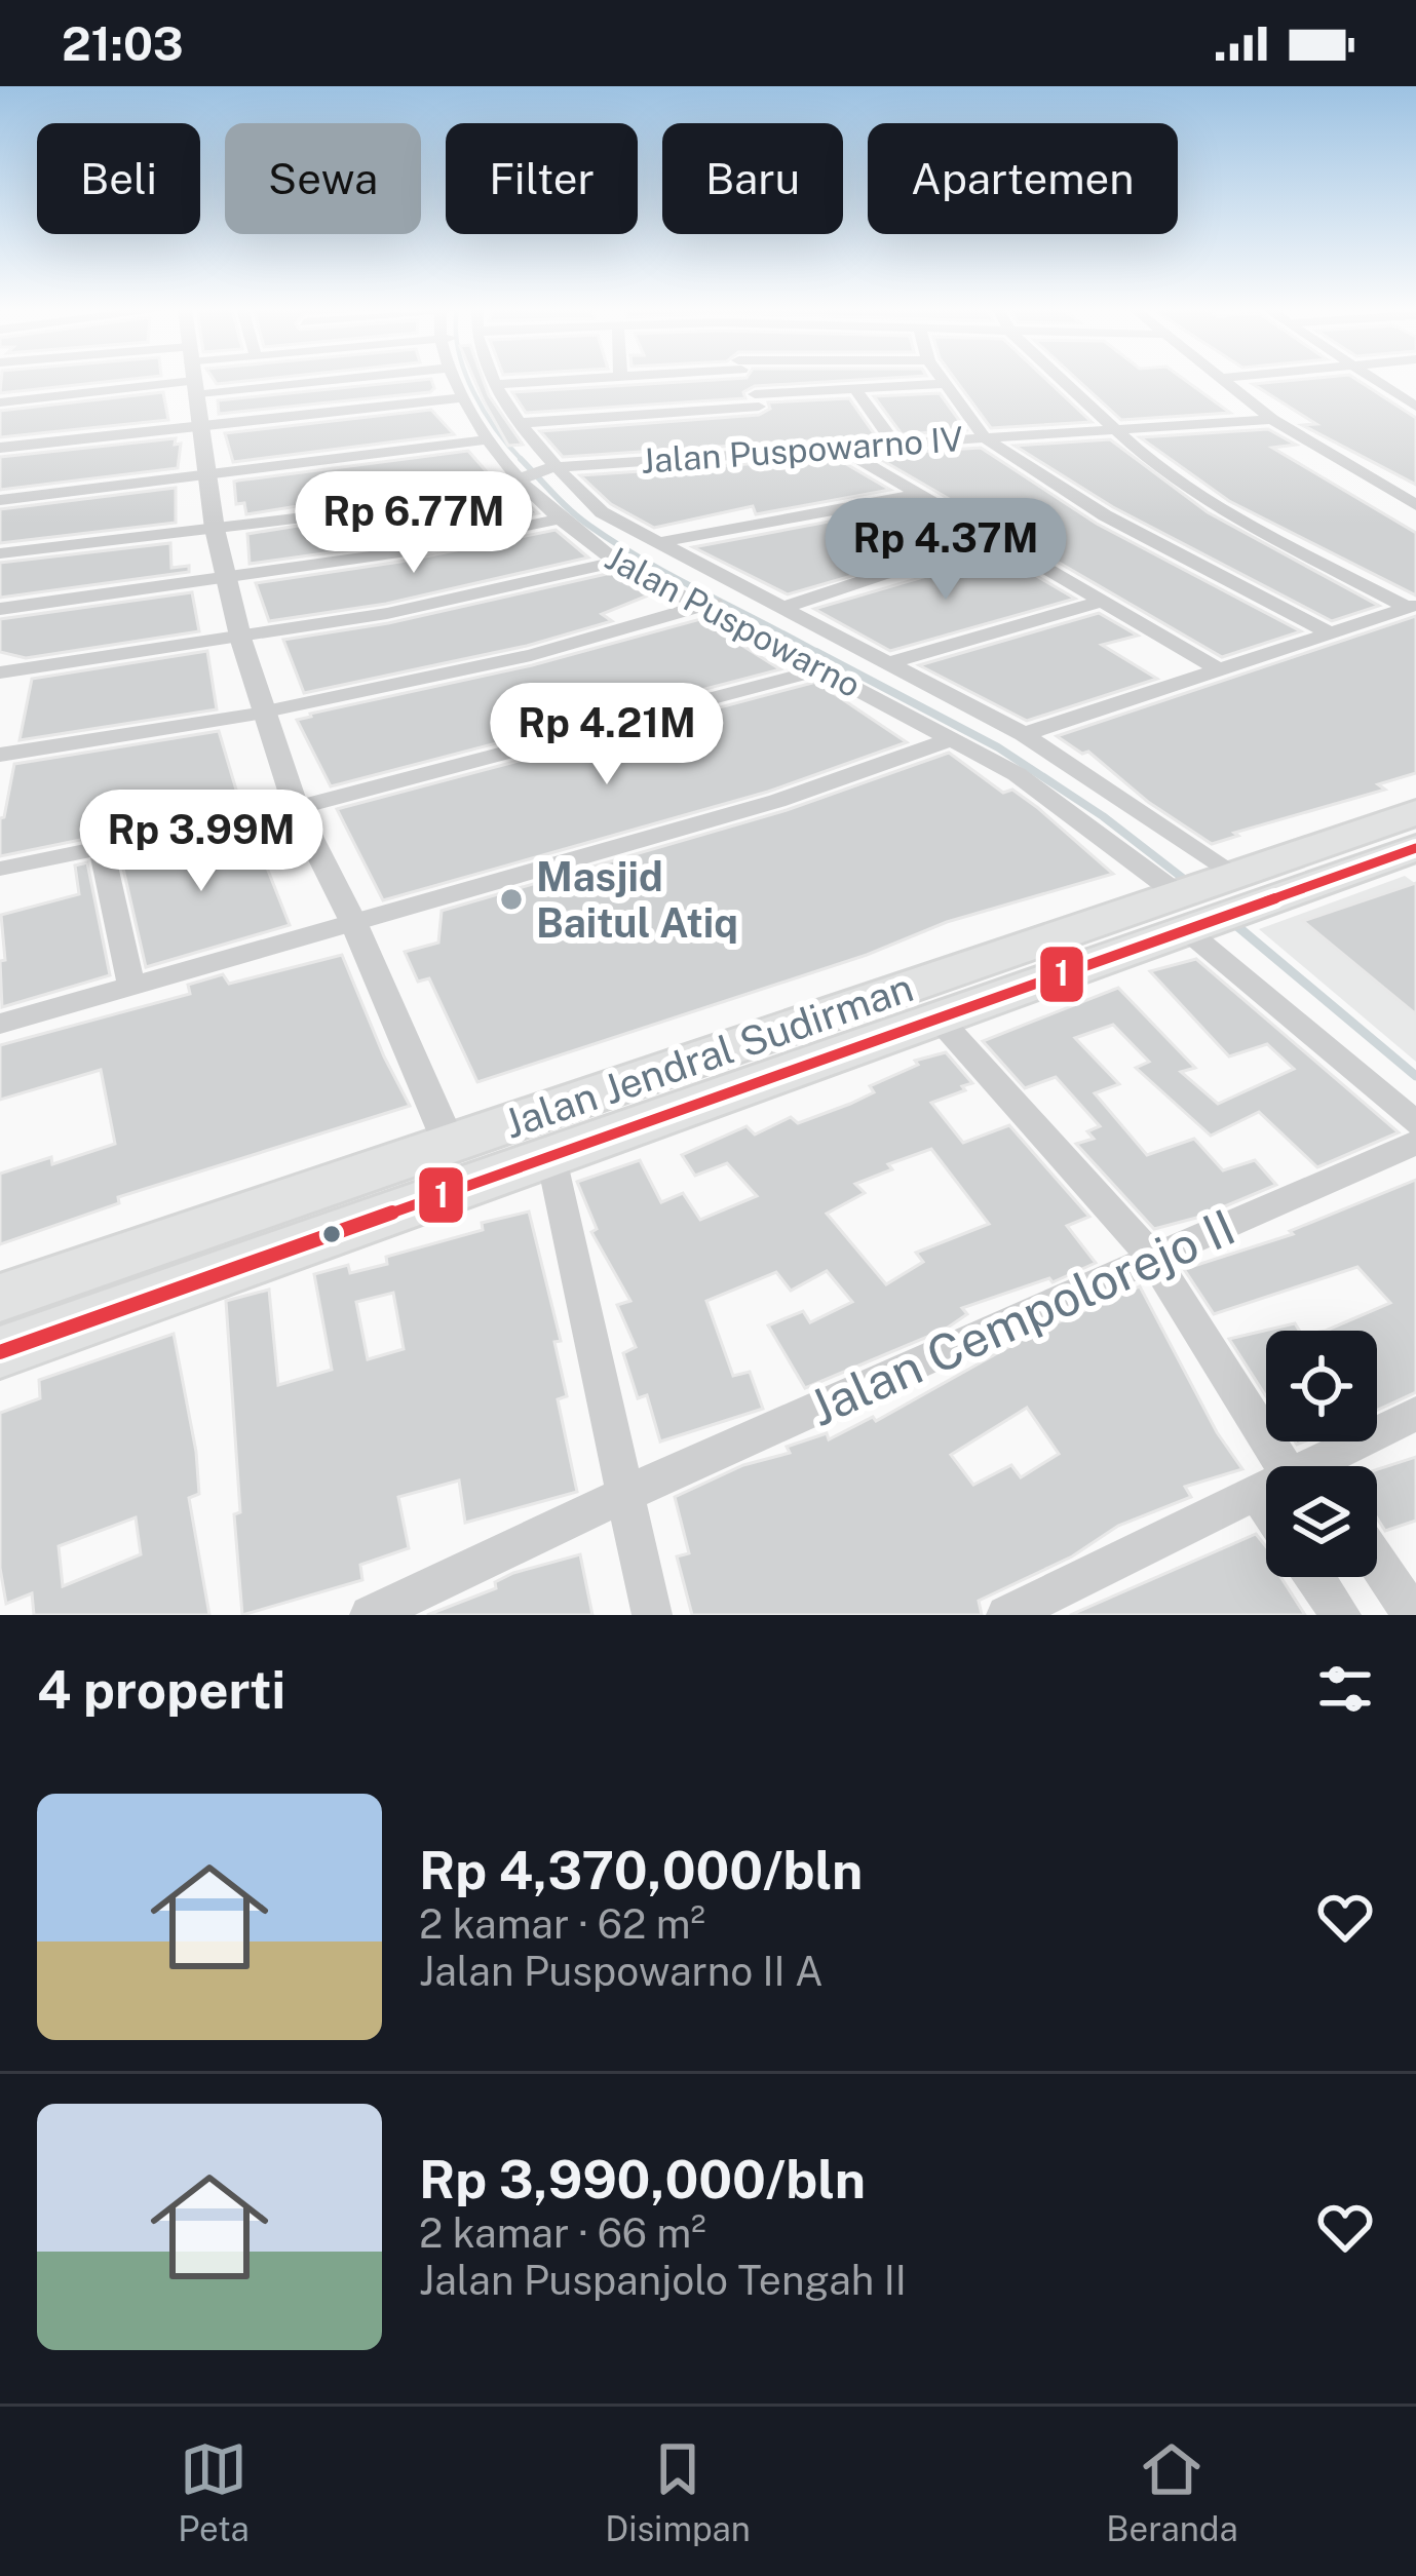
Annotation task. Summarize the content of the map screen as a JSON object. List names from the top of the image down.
{
  "streets": {
    "highway": ["Jalan Jendral Sudirman"],
    "street": ["Jalan Puspowarno IV", "Jalan Puspowarno", "Jalan Cempolorejo II"]
  },
  "crossings": [
    ["Jalan Puspowarno IV", "Jalan Puspowarno"],
    ["Jalan Puspowarno", "Jalan Jendral Sudirman"]
  ],
  "places": ["Masjid Baitul Atiq"],
  "lines": ["transit line 1"],
  "page": {
    "status": "21:03",
    "chip": [
      "Beli",
      "Sewa",
      "Filter",
      "Baru",
      "Apartemen"
    ],
    "price": [
      "Rp 6.77M",
      "Rp 4.37M",
      "Rp 4.21M",
      "Rp 3.99M"
    ],
    "heading": "4 properti",
    "list": [
      {
        "name": "Rp 4,370,000/bln",
        "note": "2 kamar · 62 m² · Jalan Puspowarno II A"
      },
      {
        "name": "Rp 3,990,000/bln",
        "note": "2 kamar · 66 m² · Jalan Puspanjolo Tengah II"
      }
    ],
    "tabs": ["Peta", "Disimpan", "Beranda"]
  }
}
